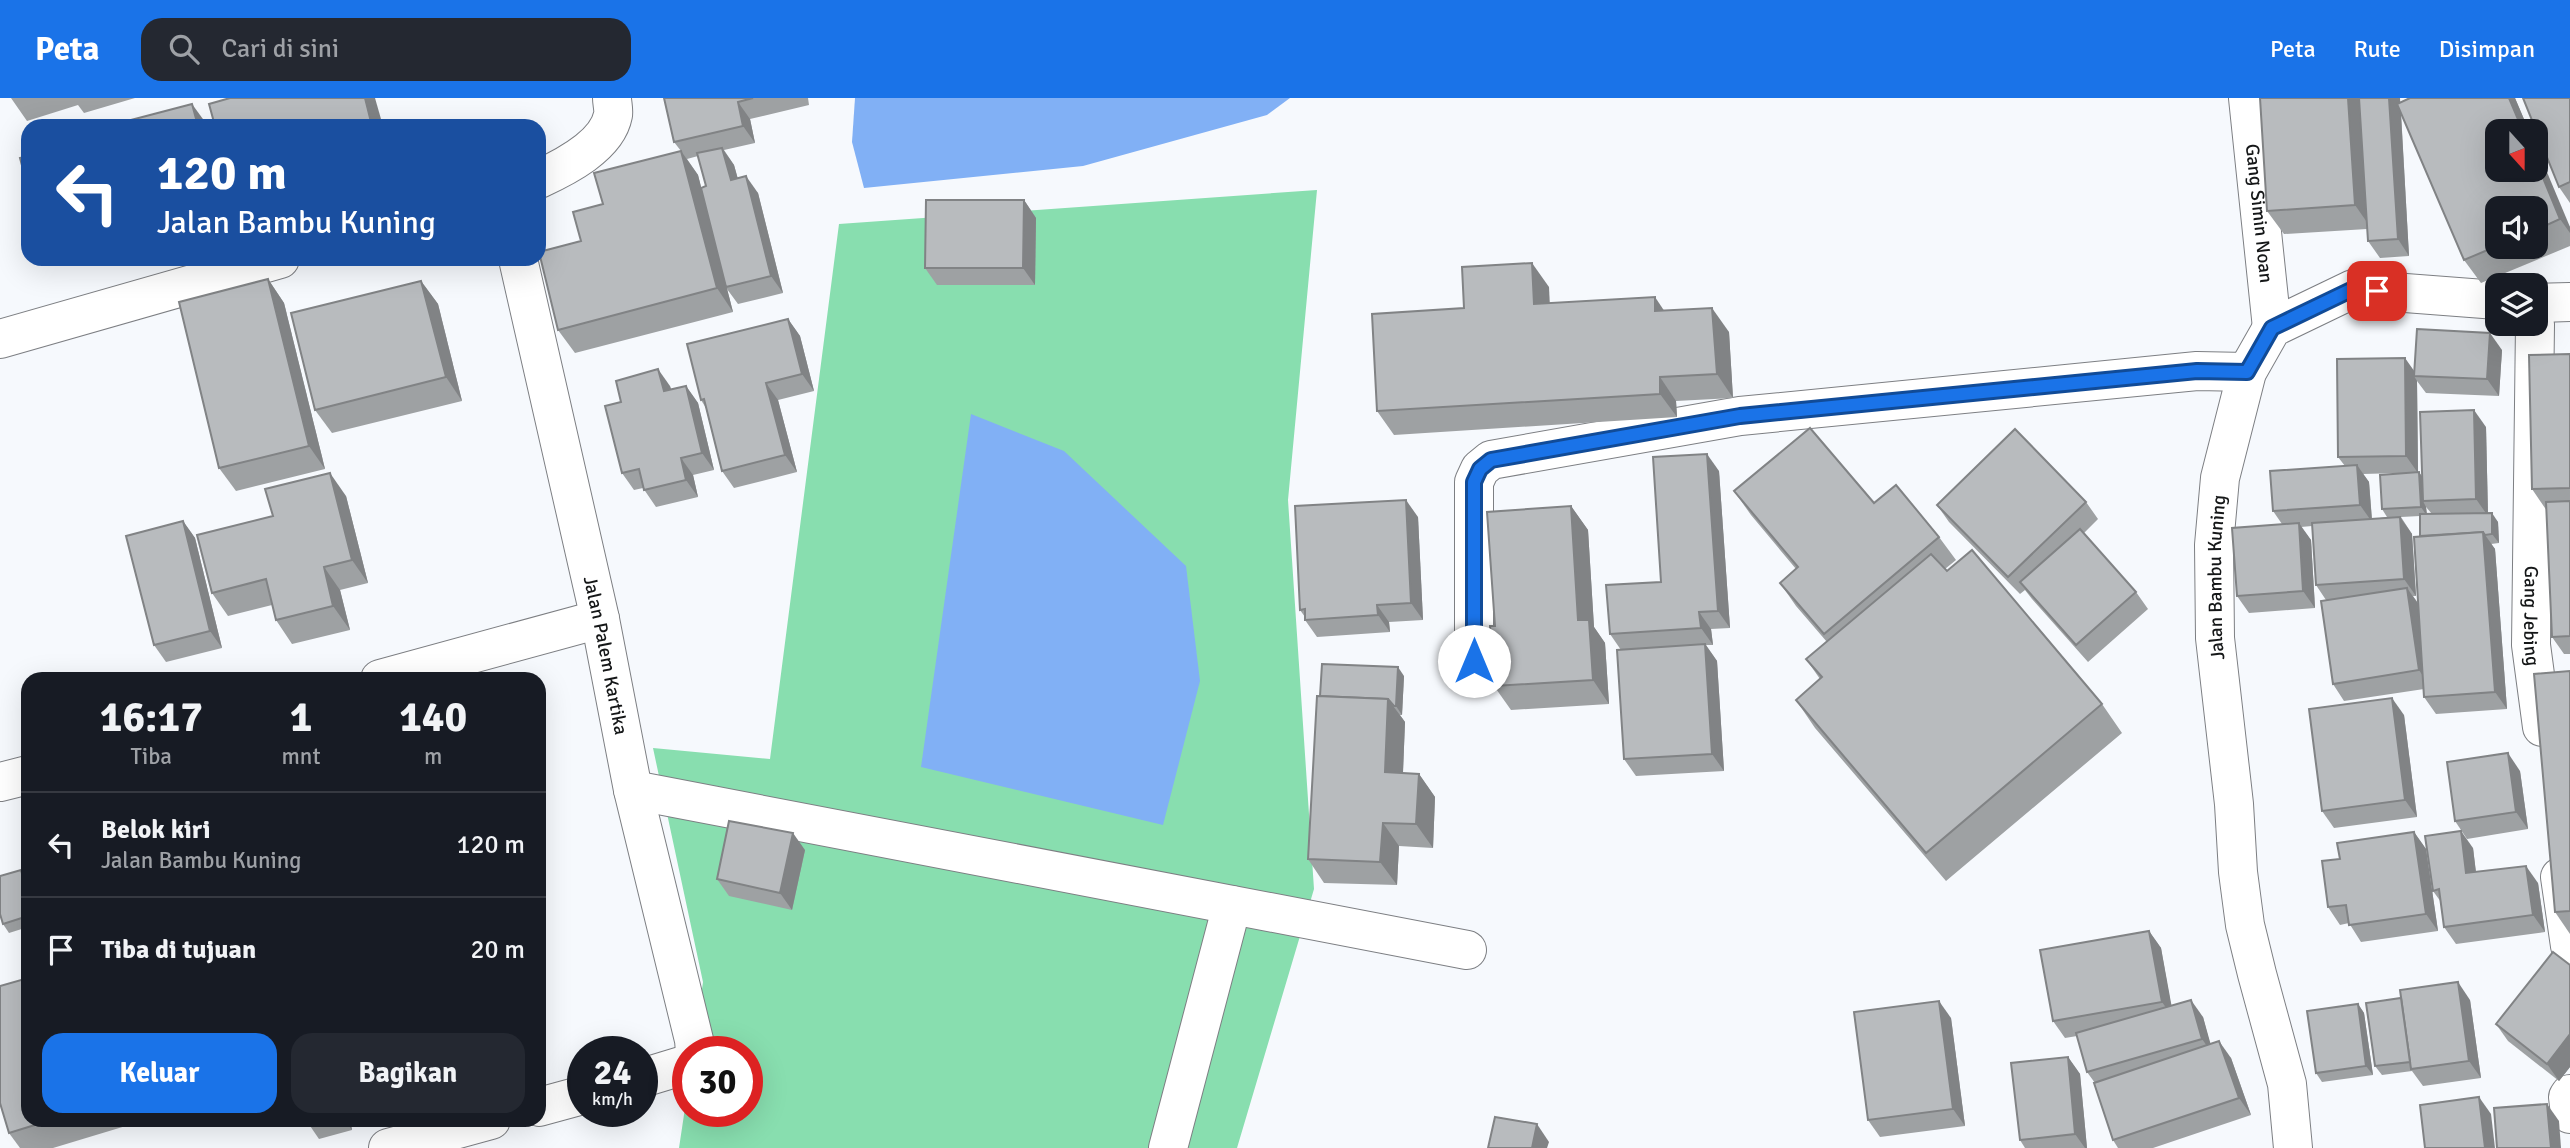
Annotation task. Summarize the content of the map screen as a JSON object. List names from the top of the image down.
{
  "streets": {
    "street": [
      "Gang Simin Noan",
      "Jalan Bambu Kuning",
      "Gang Jebing",
      "Jalan Palem Kartika"
    ]
  },
  "crossings": [
    ["Gang Simin Noan", "Jalan Bambu Kuning"]
  ],
  "north": "bottom",
  "page": {
    "header": "Peta",
    "search": "Cari di sini",
    "nav": ["Peta", "Rute", "Disimpan"],
    "turn": ["120 m", "Jalan Bambu Kuning"],
    "eta": [
      "16:17",
      "Tiba",
      "1",
      "mnt",
      "140",
      "m"
    ],
    "list": [
      {
        "name": "Belok kiri",
        "note": "Jalan Bambu Kuning",
        "value": "120 m"
      },
      {
        "name": "Tiba di tujuan",
        "value": "20 m"
      }
    ],
    "buttons": ["Keluar", "Bagikan"],
    "speed": "24 km/h",
    "limit": "30"
  }
}
